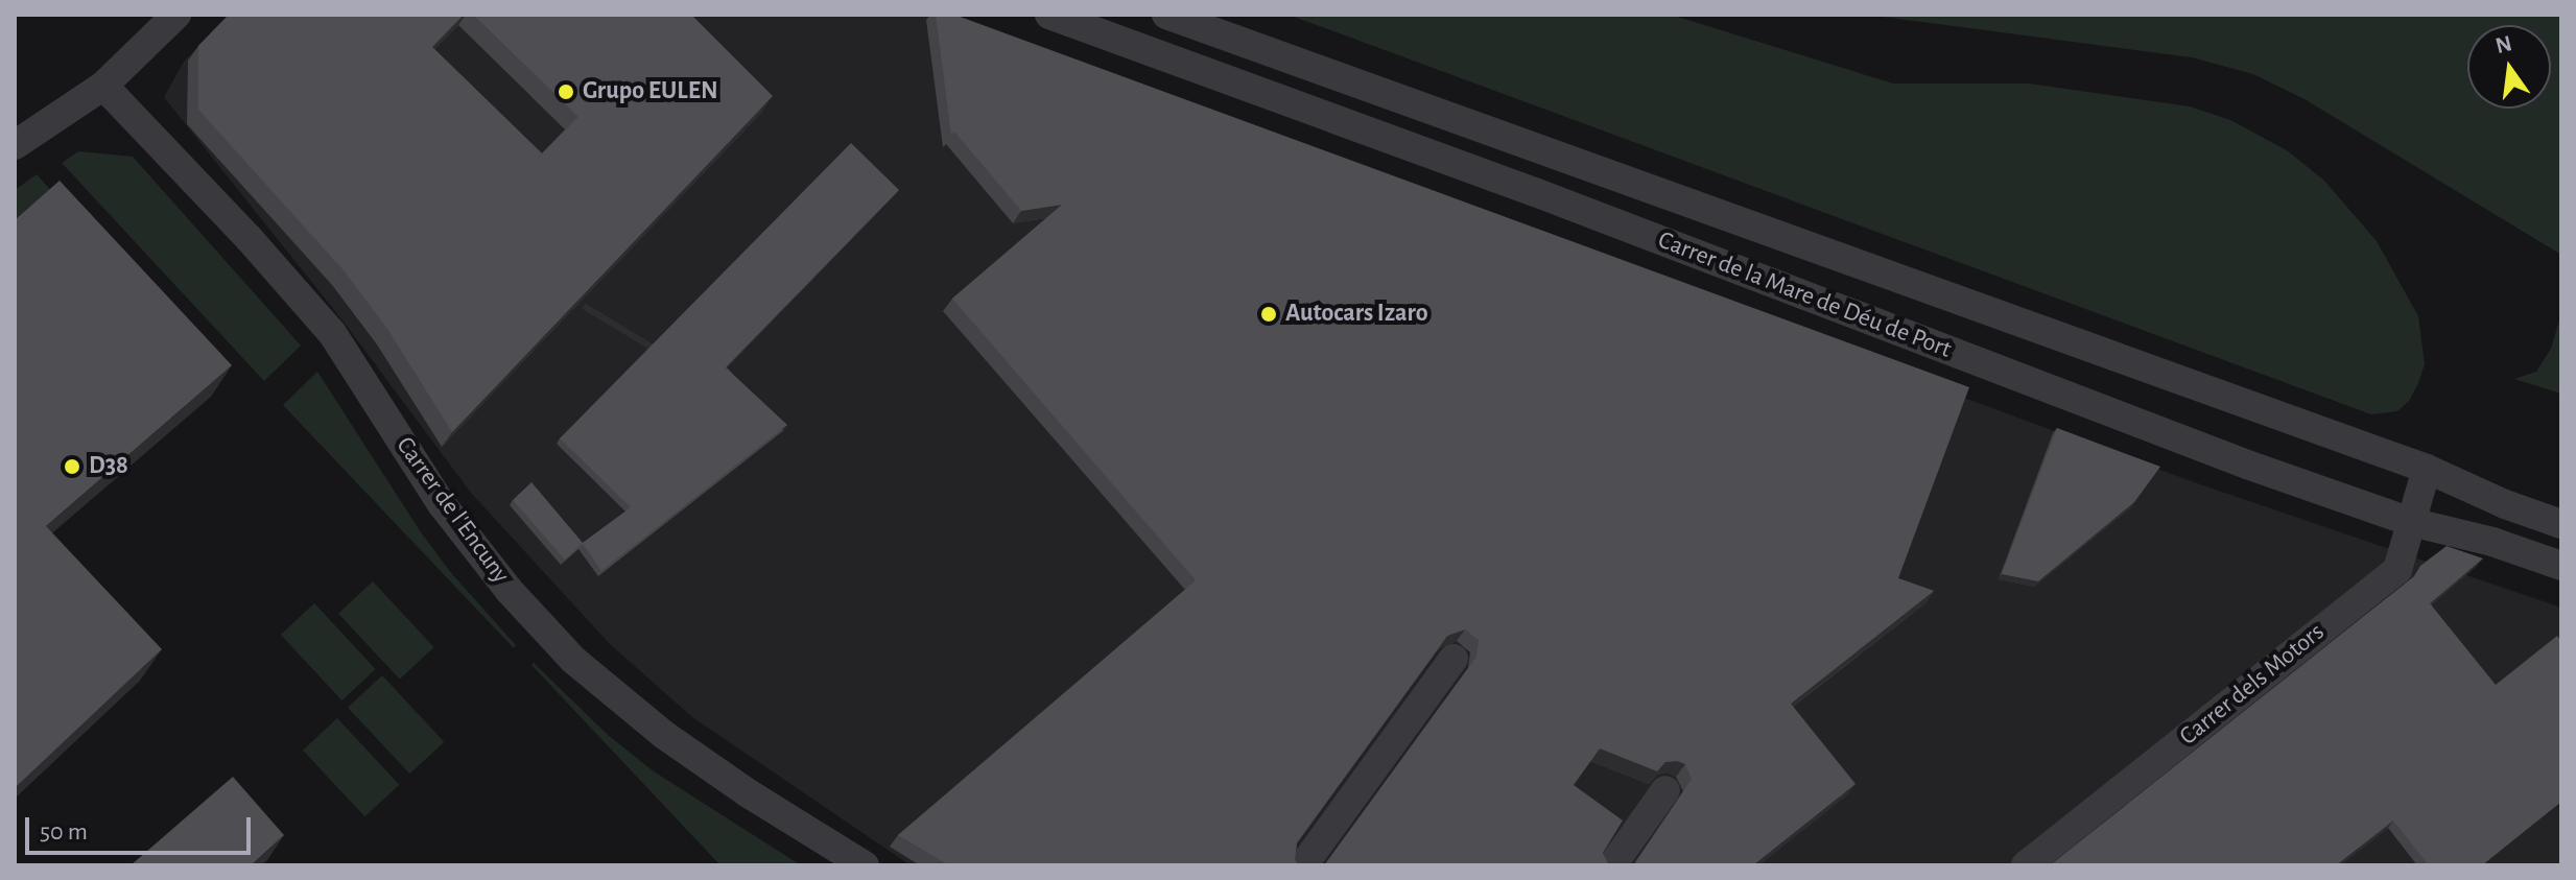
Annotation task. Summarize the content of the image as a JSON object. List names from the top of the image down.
{
  "streets": {
    "street": ["Carrer de la Mare de Déu de Port", "Carrer de l'Encuny", "Carrer dels Motors"]
  },
  "crossings": [
    ["Carrer de la Mare de Déu de Port", "Carrer dels Motors"]
  ],
  "places": ["Grupo EULEN", "Autocars Izaro", "D38"],
  "scale_bar": "50 m",
  "north": "top"
}
